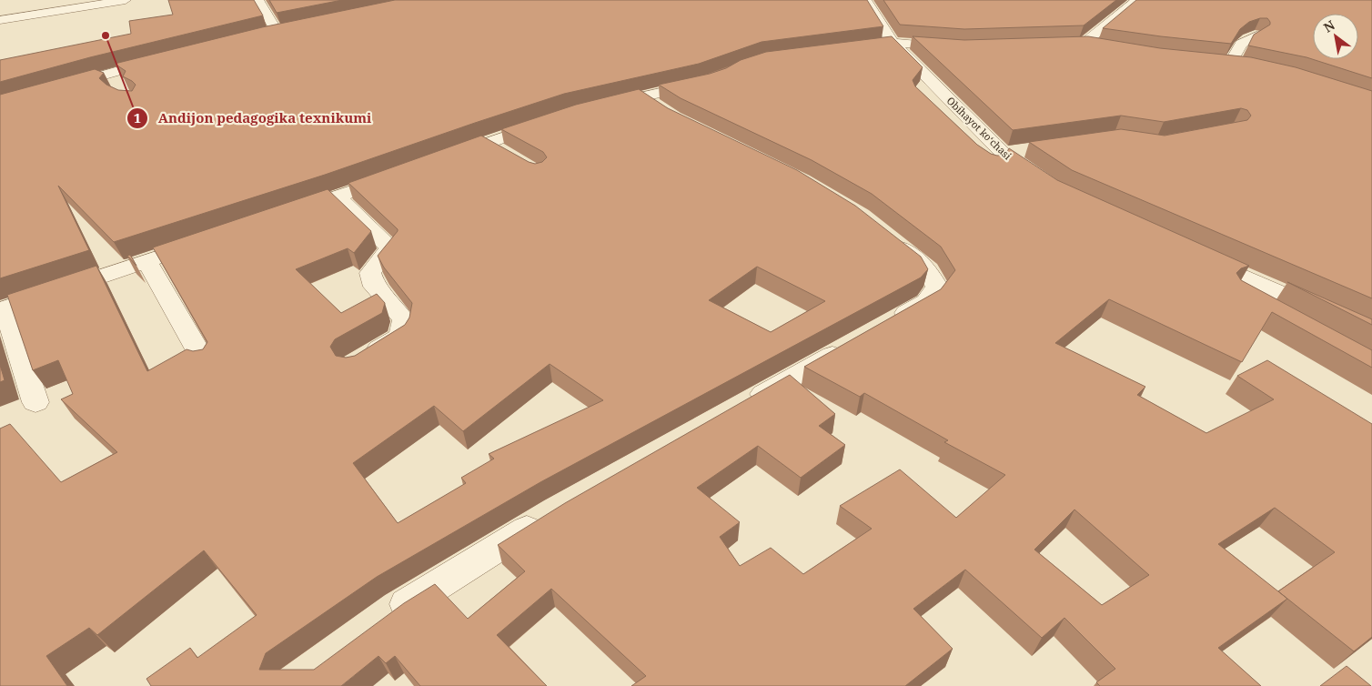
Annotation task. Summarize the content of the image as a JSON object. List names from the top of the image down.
{
  "streets": {
    "street": ["Obihayot koʻchasi"]
  },
  "places": ["Andijon pedagogika texnikumi"],
  "north": "top left"
}
